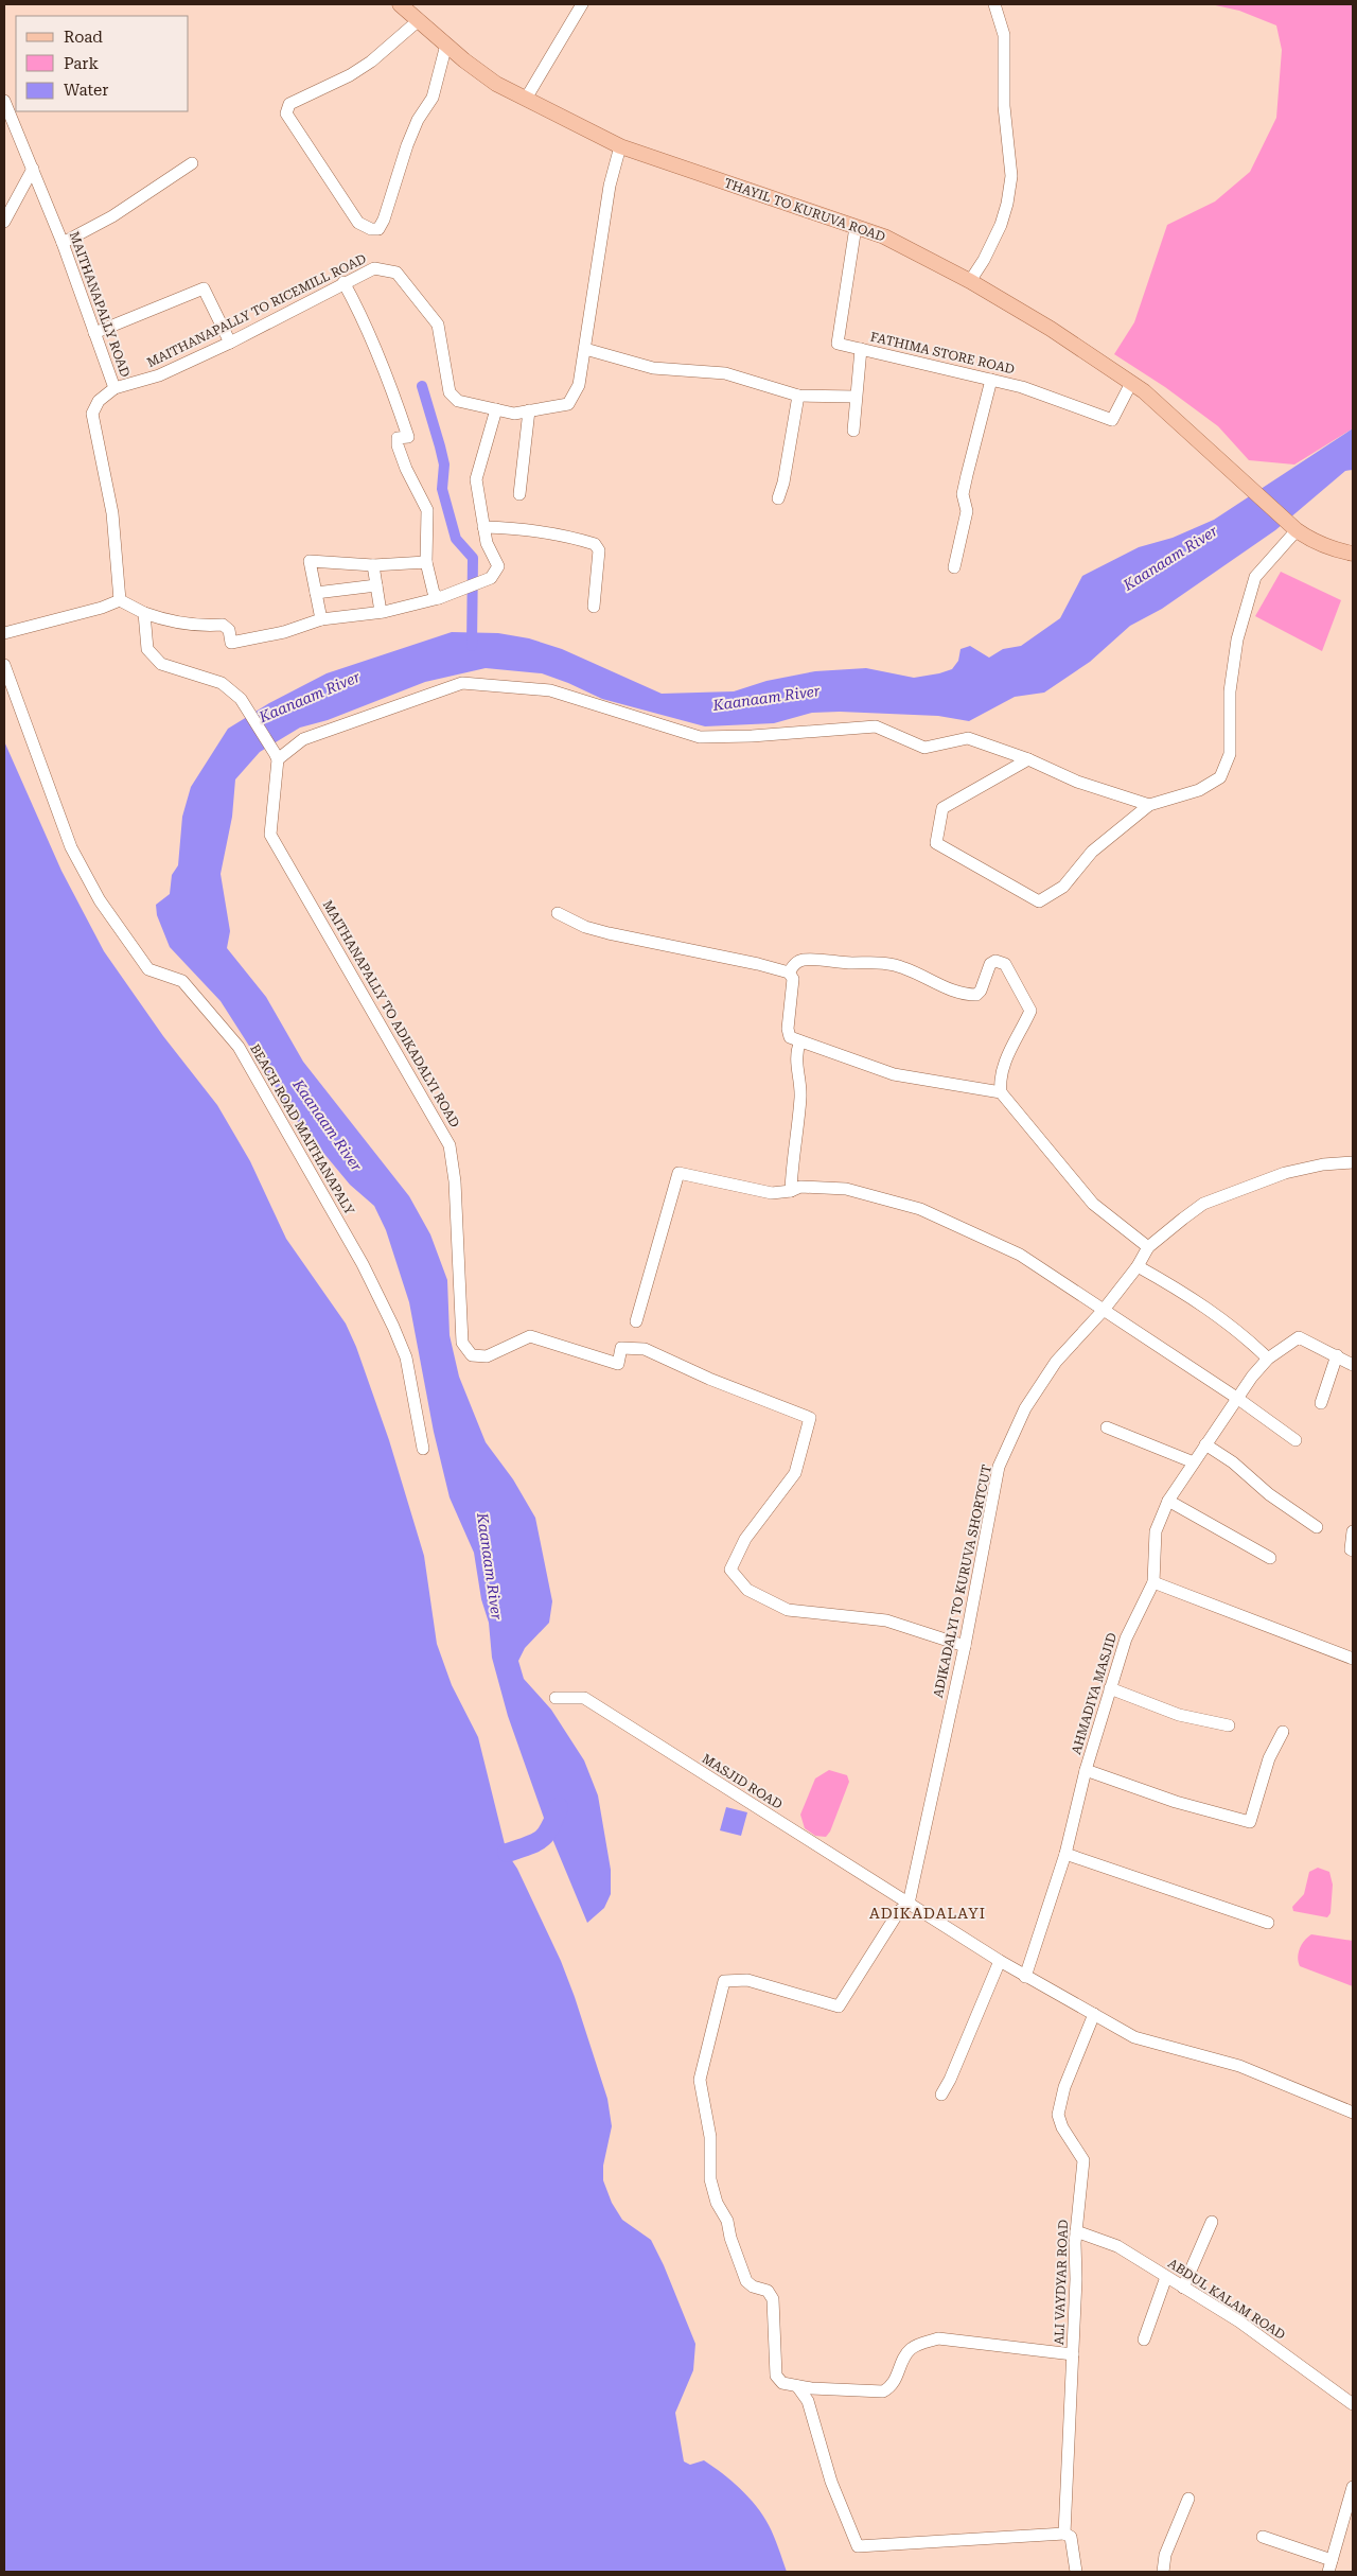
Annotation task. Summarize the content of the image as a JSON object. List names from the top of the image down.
{
  "streets": {
    "main road": ["THAYIL TO KURUVA ROAD"],
    "street": [
      "MAITHANAPALLY ROAD",
      "MAITHANAPALLY TO RICEMILL ROAD",
      "FATHIMA STORE ROAD",
      "MAITHANAPALLY TO ADIKADALYI ROAD",
      "BEACH ROAD MAITHANAPALY",
      "ADIKADALYI TO KURUVA SHORTCUT",
      "AHMADIYA MASJID",
      "MASJID ROAD",
      "ALI VAYDYAR ROAD",
      "ABDUL KALAM ROAD"
    ]
  },
  "crossings": [
    ["THAYIL TO KURUVA ROAD", "MAITHANAPALLY TO RICEMILL ROAD"],
    ["THAYIL TO KURUVA ROAD", "FATHIMA STORE ROAD"],
    ["MAITHANAPALLY ROAD", "MAITHANAPALLY TO RICEMILL ROAD"],
    ["MAITHANAPALLY TO ADIKADALYI ROAD", "ADIKADALYI TO KURUVA SHORTCUT"],
    ["ADIKADALYI TO KURUVA SHORTCUT", "MASJID ROAD"],
    ["AHMADIYA MASJID", "MASJID ROAD"],
    ["MASJID ROAD", "ALI VAYDYAR ROAD"],
    ["ALI VAYDYAR ROAD", "ABDUL KALAM ROAD"]
  ],
  "districts": ["ADIKADALAYI"],
  "water": ["Kaanaam River"],
  "legend": ["Road", "Park", "Water"]
}
